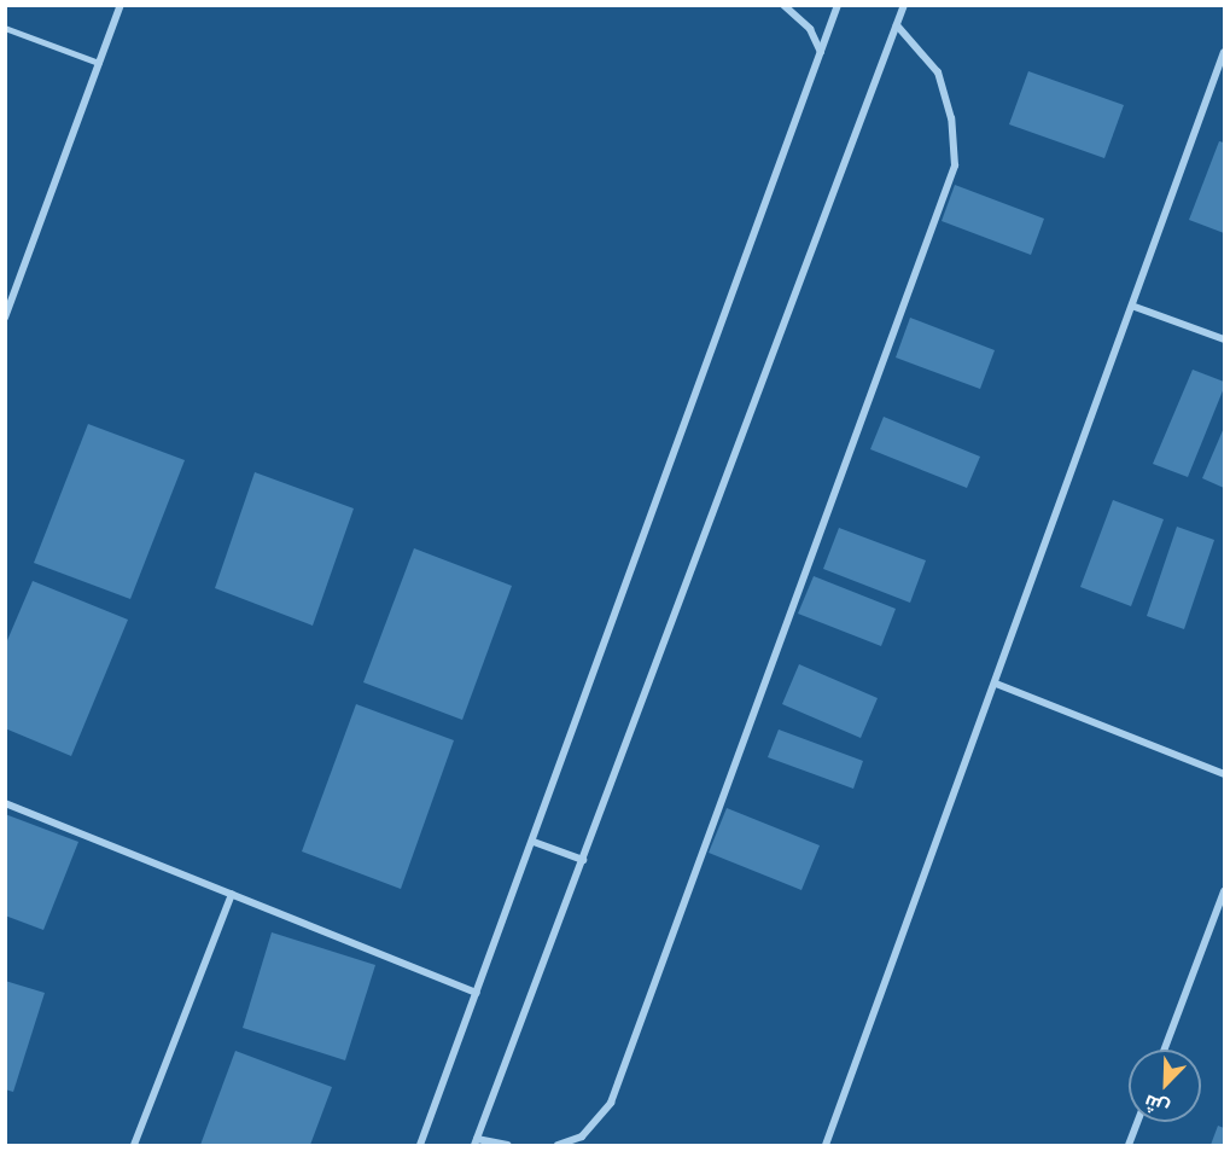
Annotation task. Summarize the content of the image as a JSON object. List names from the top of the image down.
{
  "north": "bottom left"
}
